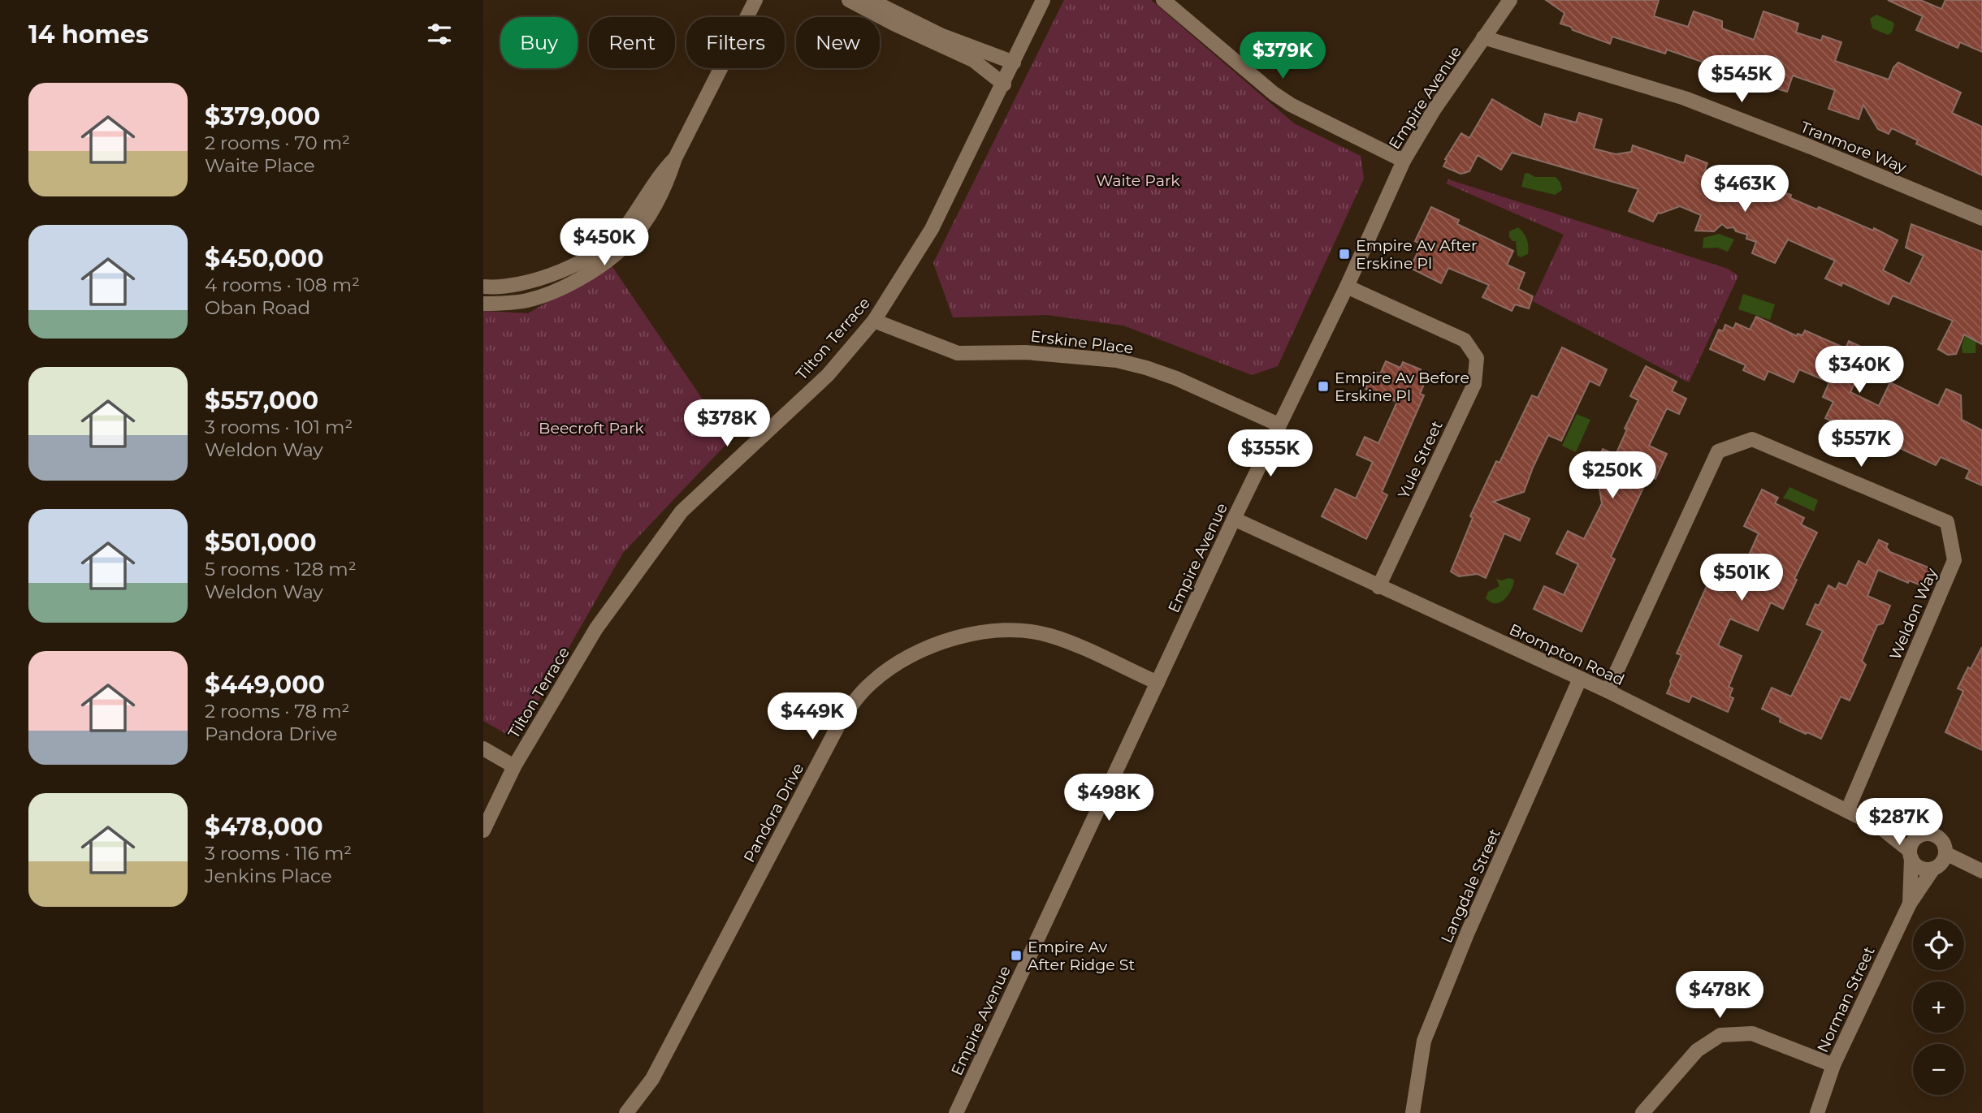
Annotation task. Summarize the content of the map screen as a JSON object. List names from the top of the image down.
{
  "streets": {
    "street": [
      "Empire Avenue",
      "Tranmore Way",
      "Tilton Terrace",
      "Erskine Place",
      "Yule Street",
      "Weldon Way",
      "Brompton Road",
      "Pandora Drive",
      "Langdale Street",
      "Norman Street"
    ]
  },
  "crossings": [
    ["Empire Avenue", "Tranmore Way"],
    ["Empire Avenue", "Erskine Place"],
    ["Empire Avenue", "Yule Street"],
    ["Empire Avenue", "Brompton Road"],
    ["Empire Avenue", "Pandora Drive"],
    ["Tilton Terrace", "Erskine Place"],
    ["Yule Street", "Brompton Road"],
    ["Weldon Way", "Brompton Road"],
    ["Brompton Road", "Langdale Street"],
    ["Brompton Road", "Norman Street"]
  ],
  "parks": ["Waite Park", "Beecroft Park"],
  "places": {
    "transit": ["Empire Av After Erskine Pl", "Empire Av Before Erskine Pl", "Empire Av After Ridge St"]
  },
  "page": {
    "heading": "14 homes",
    "chip": [
      "Buy",
      "Rent",
      "Filters",
      "New"
    ],
    "price": [
      "$379K",
      "$545K",
      "$463K",
      "$450K",
      "$340K",
      "$378K",
      "$557K",
      "$355K",
      "$250K",
      "$501K",
      "$449K",
      "$498K",
      "$287K",
      "$478K"
    ],
    "list": [
      {
        "name": "$379,000",
        "note": "2 rooms · 70 m² · Waite Place"
      },
      {
        "name": "$450,000",
        "note": "4 rooms · 108 m² · Oban Road"
      },
      {
        "name": "$557,000",
        "note": "3 rooms · 101 m² · Weldon Way"
      },
      {
        "name": "$501,000",
        "note": "5 rooms · 128 m² · Weldon Way"
      },
      {
        "name": "$449,000",
        "note": "2 rooms · 78 m² · Pandora Drive"
      },
      {
        "name": "$478,000",
        "note": "3 rooms · 116 m² · Jenkins Place"
      }
    ],
    "map_buttons": ["+", "−"]
  }
}
